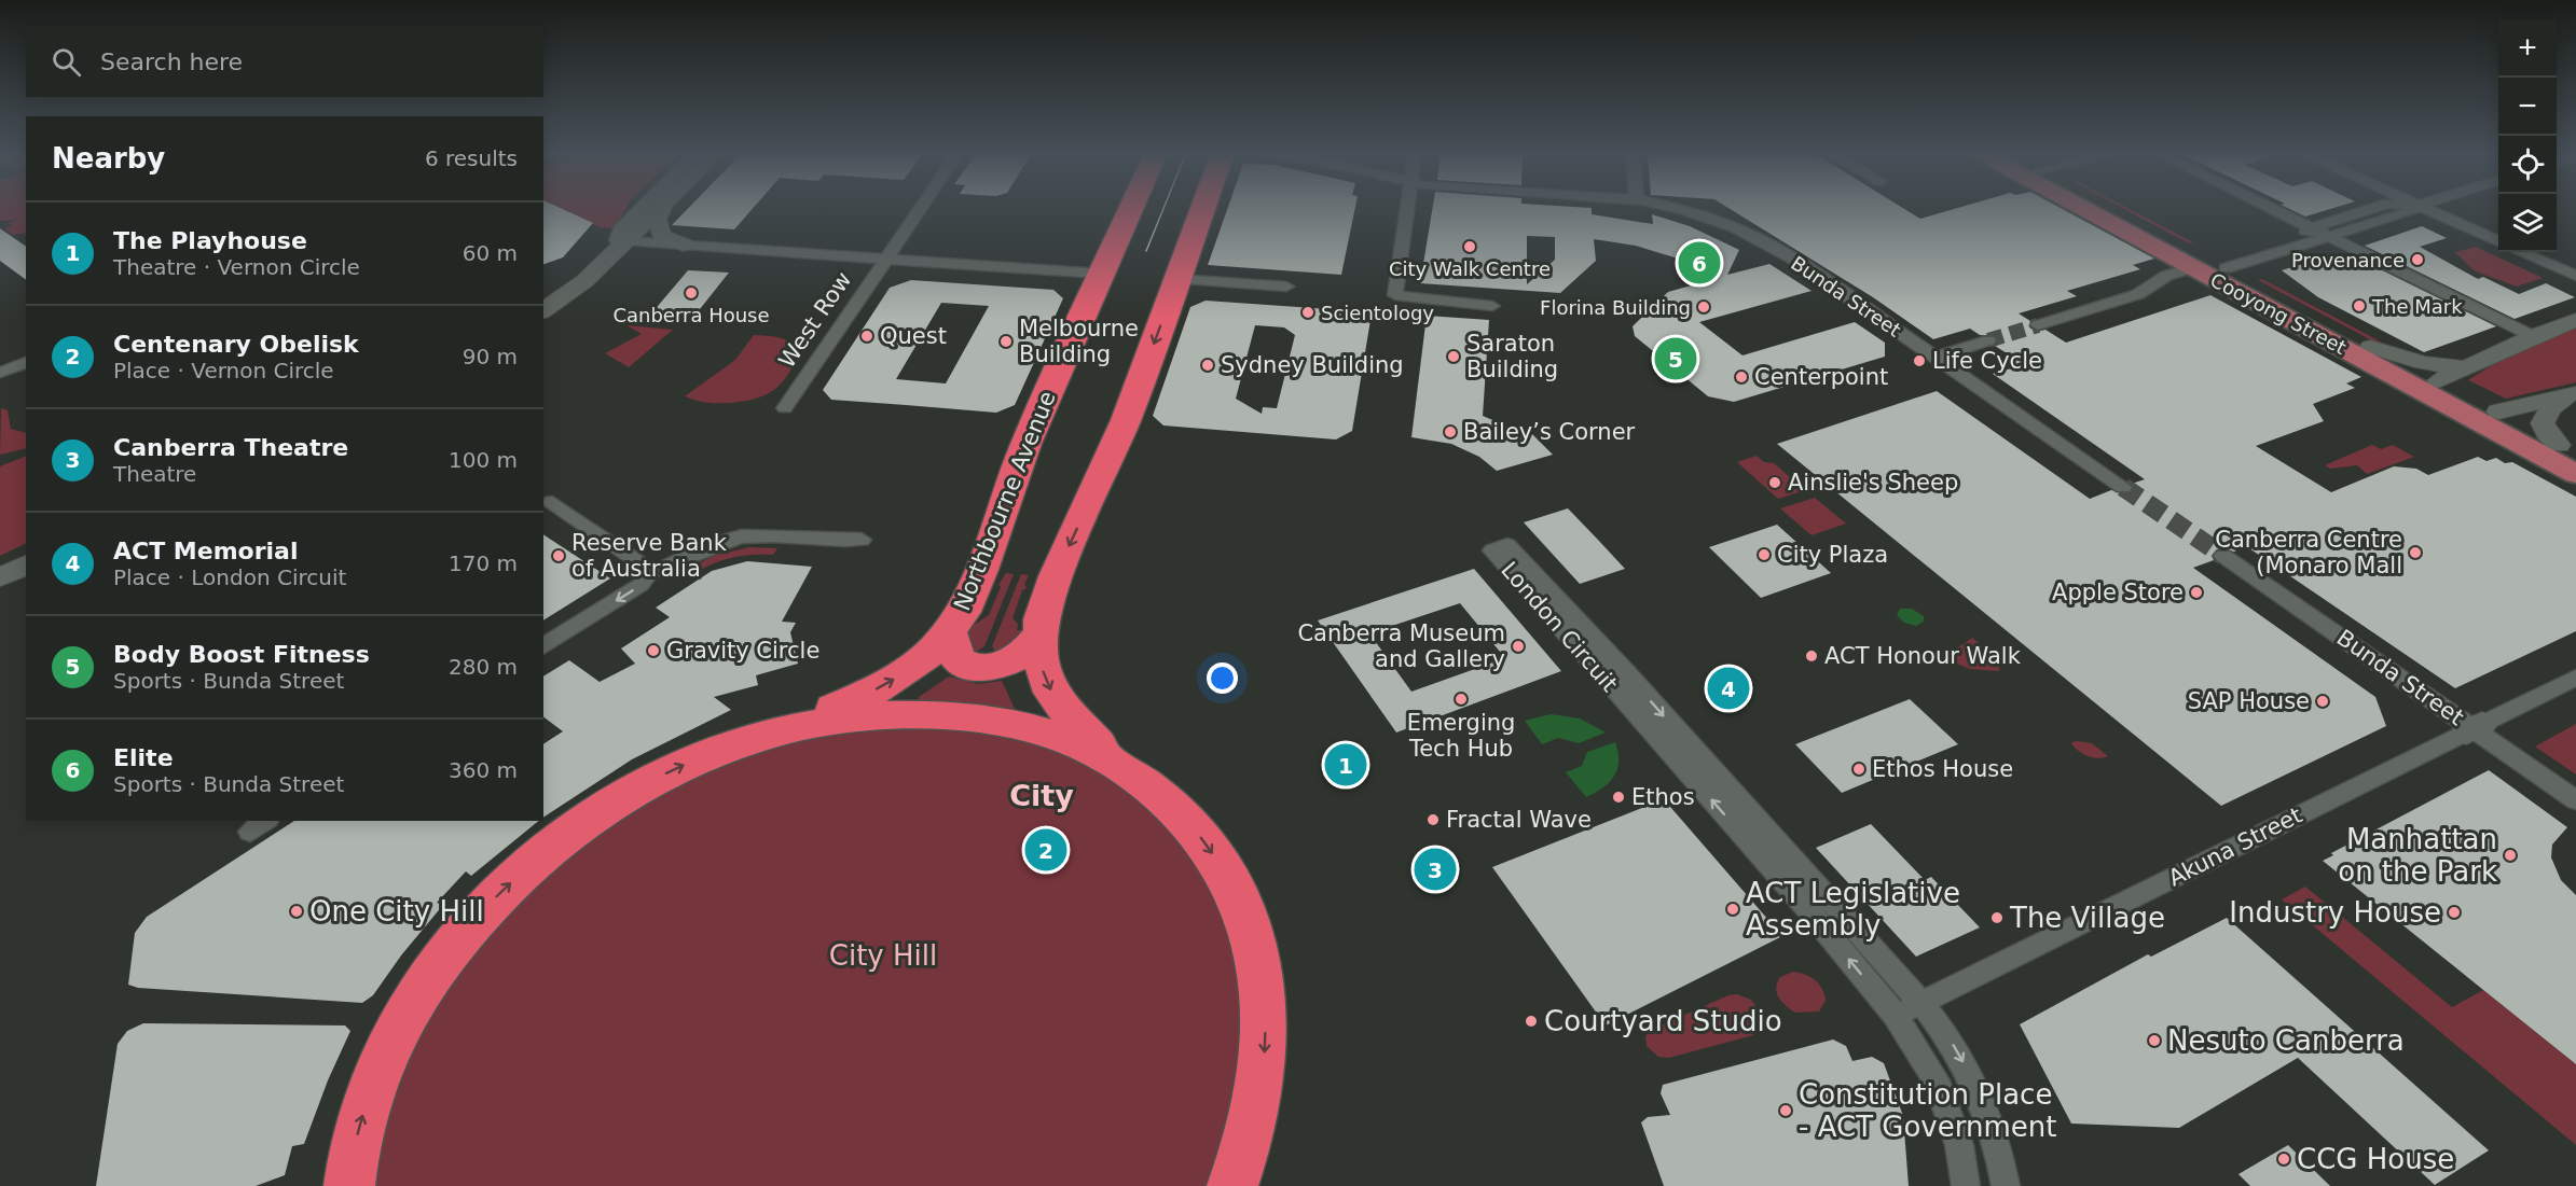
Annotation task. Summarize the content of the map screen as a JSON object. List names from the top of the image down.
{
  "streets": {
    "highway": ["Northbourne Avenue"],
    "main road": ["Cooyong Street"],
    "street": [
      "Bunda Street",
      "West Row",
      "London Circuit",
      "Akuna Street"
    ]
  },
  "crossings": [
    ["Bunda Street", "Akuna Street"],
    ["London Circuit", "Akuna Street"]
  ],
  "districts": ["City"],
  "parks": ["City Hill"],
  "places": [
    "City Walk Centre",
    "Provenance",
    "Canberra House",
    "The Mark",
    "Florina Building",
    "Scientology",
    "Quest",
    "Melbourne Building",
    "Saraton Building",
    "Life Cycle",
    "Sydney Building",
    "Centerpoint",
    "Bailey’s Corner",
    "Ainslie's Sheep",
    "Canberra Centre (Monaro Mall",
    "City Plaza",
    "Reserve Bank of Australia",
    "Apple Store",
    "Canberra Museum and Gallery",
    "Gravity Circle",
    "ACT Honour Walk",
    "Emerging Tech Hub",
    "SAP House",
    "Ethos House",
    "Ethos",
    "Fractal Wave",
    "Manhattan on the Park",
    "ACT Legislative Assembly",
    "One City Hill",
    "Industry House",
    "The Village",
    "Courtyard Studio",
    "Nesuto Canberra",
    "Constitution Place - ACT Government",
    "CCG House"
  ],
  "page": {
    "map_buttons": ["+", "−"],
    "search": "Search here",
    "heading": ["Nearby", "6 results"],
    "list": [
      {
        "mark": "1",
        "name": "The Playhouse",
        "note": "Theatre · Vernon Circle",
        "value": "60 m"
      },
      {
        "mark": "2",
        "name": "Centenary Obelisk",
        "note": "Place · Vernon Circle",
        "value": "90 m"
      },
      {
        "mark": "3",
        "name": "Canberra Theatre",
        "note": "Theatre",
        "value": "100 m"
      },
      {
        "mark": "4",
        "name": "ACT Memorial",
        "note": "Place · London Circuit",
        "value": "170 m"
      },
      {
        "mark": "5",
        "name": "Body Boost Fitness",
        "note": "Sports · Bunda Street",
        "value": "280 m"
      },
      {
        "mark": "6",
        "name": "Elite",
        "note": "Sports · Bunda Street",
        "value": "360 m"
      }
    ],
    "pins": [
      "6",
      "5",
      "4",
      "1",
      "2",
      "3"
    ]
  }
}
